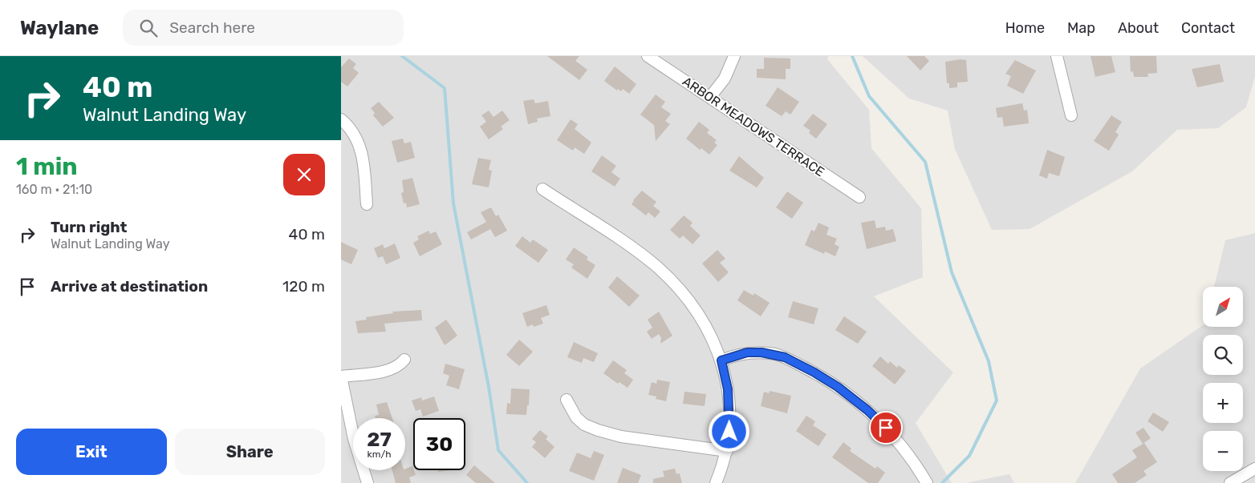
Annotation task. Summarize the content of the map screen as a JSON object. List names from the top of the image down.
{
  "streets": {
    "street": ["ARBOR MEADOWS TERRACE"]
  },
  "north": "top right",
  "page": {
    "header": "Waylane",
    "search": "Search here",
    "nav": [
      "Home",
      "Map",
      "About",
      "Contact"
    ],
    "turn": ["40 m", "Walnut Landing Way"],
    "heading": ["1 min", "160 m · 21:10"],
    "list": [
      {
        "name": "Turn right",
        "note": "Walnut Landing Way",
        "value": "40 m"
      },
      {
        "name": "Arrive at destination",
        "value": "120 m"
      }
    ],
    "map_buttons": ["+", "−"],
    "speed": "27 km/h",
    "limit": "30",
    "buttons": ["Exit", "Share"]
  }
}
